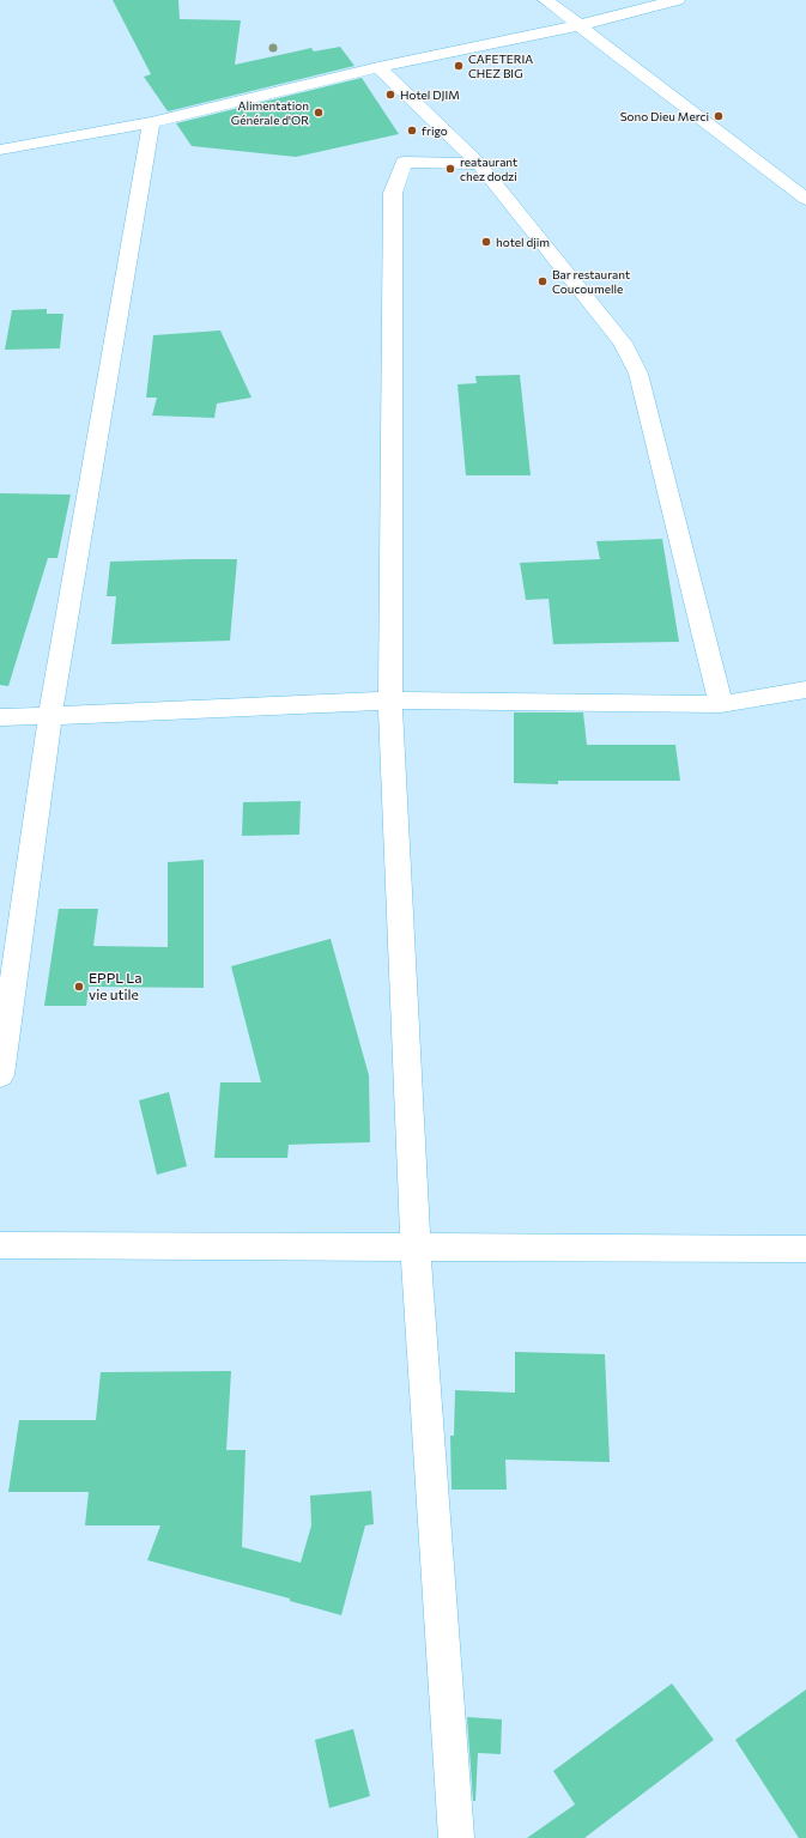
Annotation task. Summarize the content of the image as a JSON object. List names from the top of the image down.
{
  "places": [
    "CAFETERIA CHEZ BIG",
    "Hotel DJIM",
    "Alimentation Générale d'OR",
    "Sono Dieu Merci",
    "frigo",
    "reataurant chez dodzi",
    "hotel djim",
    "Bar restaurant Coucoumelle",
    "EPPL La vie utile"
  ]
}
